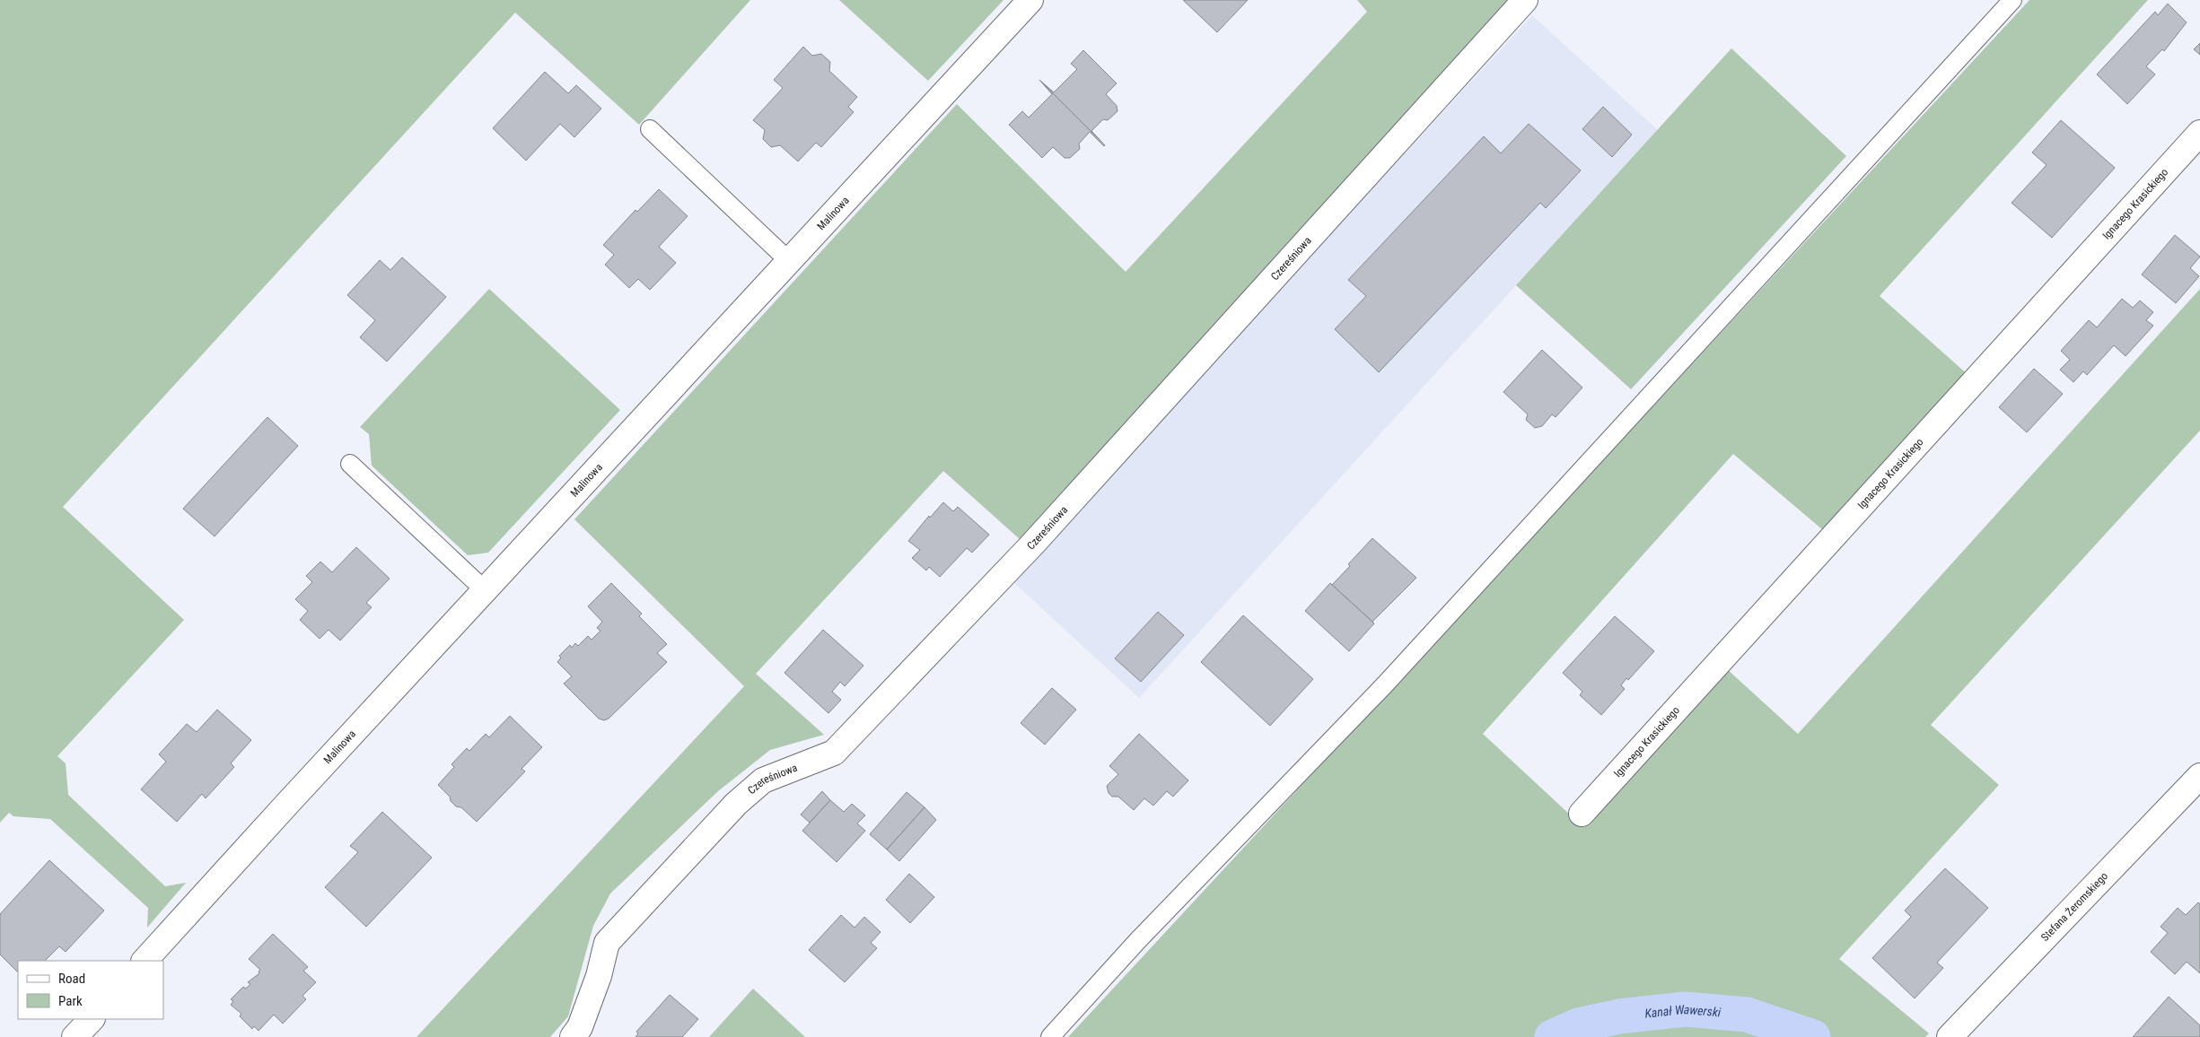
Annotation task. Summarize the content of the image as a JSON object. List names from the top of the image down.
{
  "streets": {
    "street": [
      "Ignacego Krasickiego",
      "Malinowa",
      "Czereśniowa",
      "Stefana Żeromskiego"
    ]
  },
  "water": ["Kanał Wawerski"],
  "legend": ["Road", "Park"]
}
